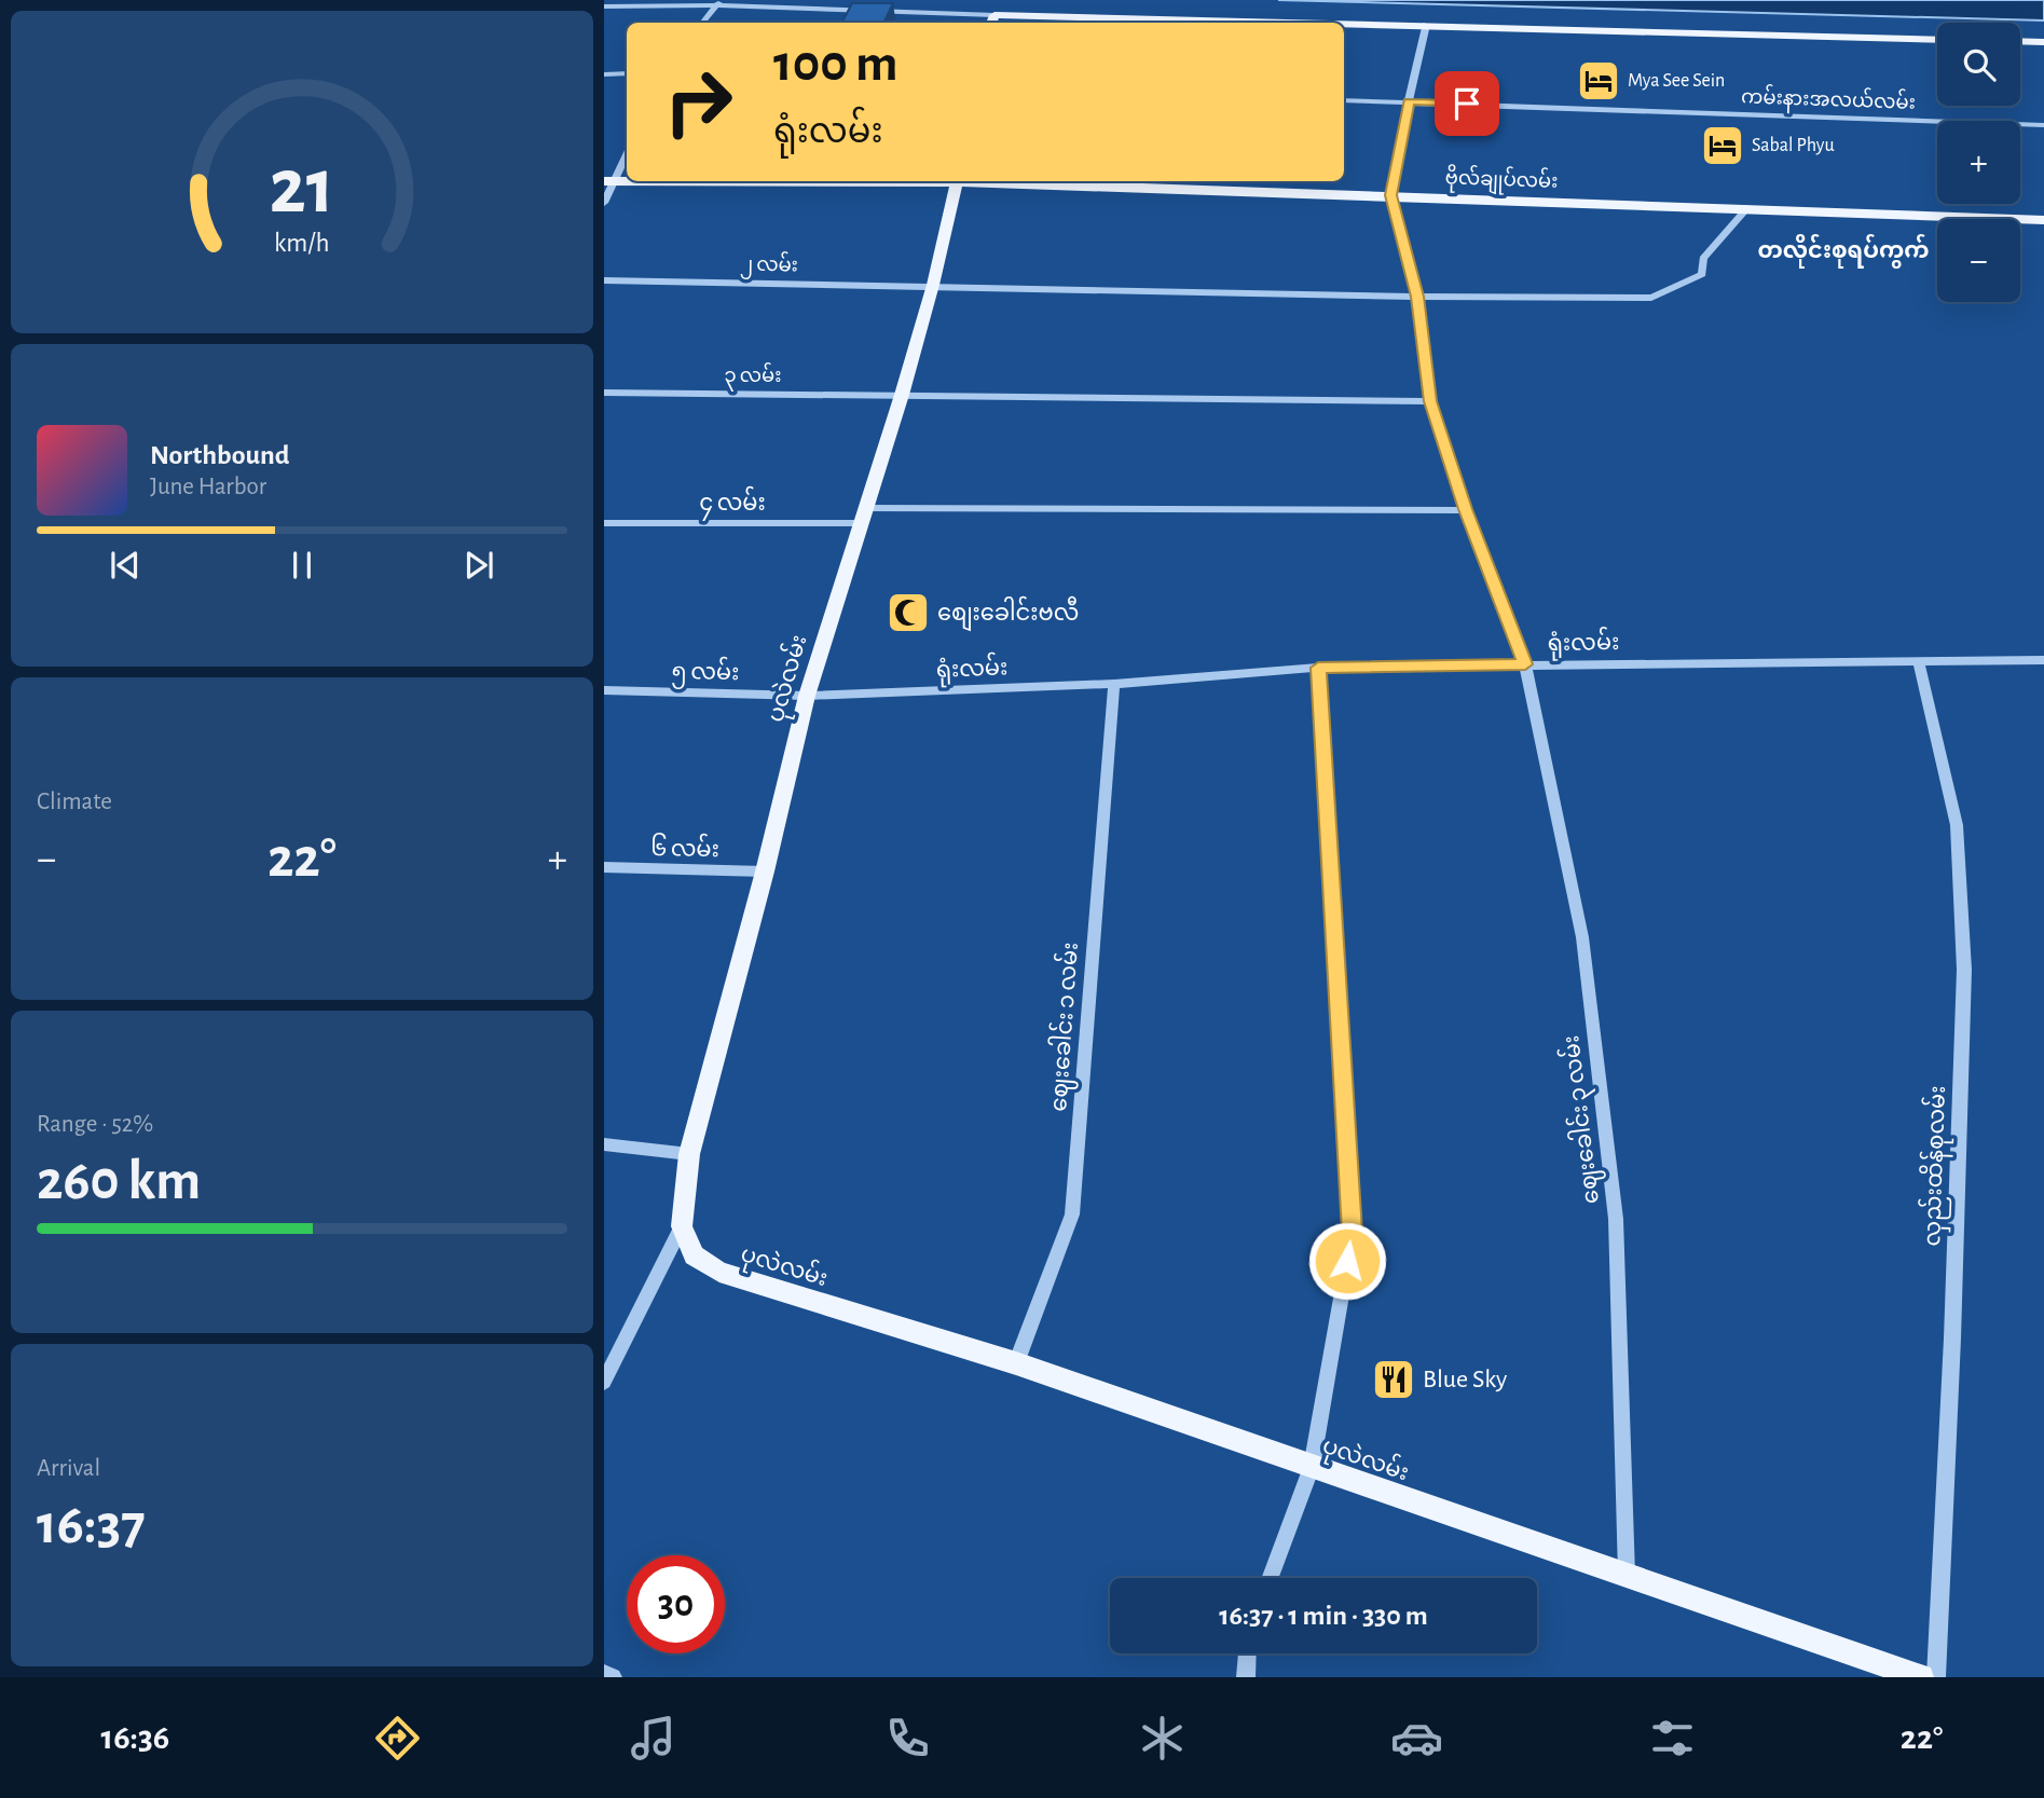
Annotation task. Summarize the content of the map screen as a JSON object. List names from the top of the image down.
{
  "streets": {
    "main road": ["ဗိုလ်ချုပ်လမ်း", "ပုလဲလမ်း"],
    "street": [
      "ကမ်းနားအလယ်လမ်း",
      "၂ လမ်း",
      "၃ လမ်း",
      "၄ လမ်း",
      "ရုံးလမ်း",
      "၅ လမ်း",
      "၆ လမ်း",
      "ဈေးခေါင်း ၁ လမ်း",
      "ဈေးခေါင်း ၃ လမ်း",
      "လှည်းထိန်စုလမ်း"
    ]
  },
  "crossings": [
    ["ဗိုလ်ချုပ်လမ်း", "၂ လမ်း"],
    ["ဗိုလ်ချုပ်လမ်း", "ဈေးခေါင်း ၃ လမ်း"],
    ["၂ လမ်း", "ပုလဲလမ်း"],
    ["၂ လမ်း", "ဈေးခေါင်း ၃ လမ်း"],
    ["၃ လမ်း", "ပုလဲလမ်း"],
    ["၄ လမ်း", "ပုလဲလမ်း"],
    ["၄ လမ်း", "ဈေးခေါင်း ၃ လမ်း"],
    ["ရုံးလမ်း", "၅ လမ်း"],
    ["ရုံးလမ်း", "ပုလဲလမ်း"],
    ["ရုံးလမ်း", "ဈေးခေါင်း ၁ လမ်း"],
    ["ရုံးလမ်း", "ဈေးခေါင်း ၃ လမ်း"],
    ["ရုံးလမ်း", "လှည်းထိန်စုလမ်း"],
    ["၅ လမ်း", "ပုလဲလမ်း"],
    ["ပုလဲလမ်း", "၆ လမ်း"],
    ["ပုလဲလမ်း", "ဈေးခေါင်း ၁ လမ်း"],
    ["ပုလဲလမ်း", "ဈေးခေါင်း ၃ လမ်း"]
  ],
  "districts": ["တလိုင်းစုရပ်ကွက်"],
  "places": {
    "hotel": ["Mya See Sein", "Sabal Phyu"],
    "mosque": ["စျေးခေါင်းဗလီ"],
    "restaurant": ["Blue Sky"]
  },
  "page": {
    "map_buttons": ["+", "−"],
    "turn": ["100 m", "ရုံးလမ်း"],
    "song": ["Northbound", "June Harbor"],
    "tile": [
      "Climate",
      ["Range · 52%", "260 km"],
      ["Arrival", "16:37"]
    ],
    "heat": ["−", "22°", "+"],
    "limit": "30",
    "trip": "16:37 · 1 min · 330 m",
    "tabs": ["16:36", "22°"],
    "gauge": ["21", "km/h"]
  }
}
